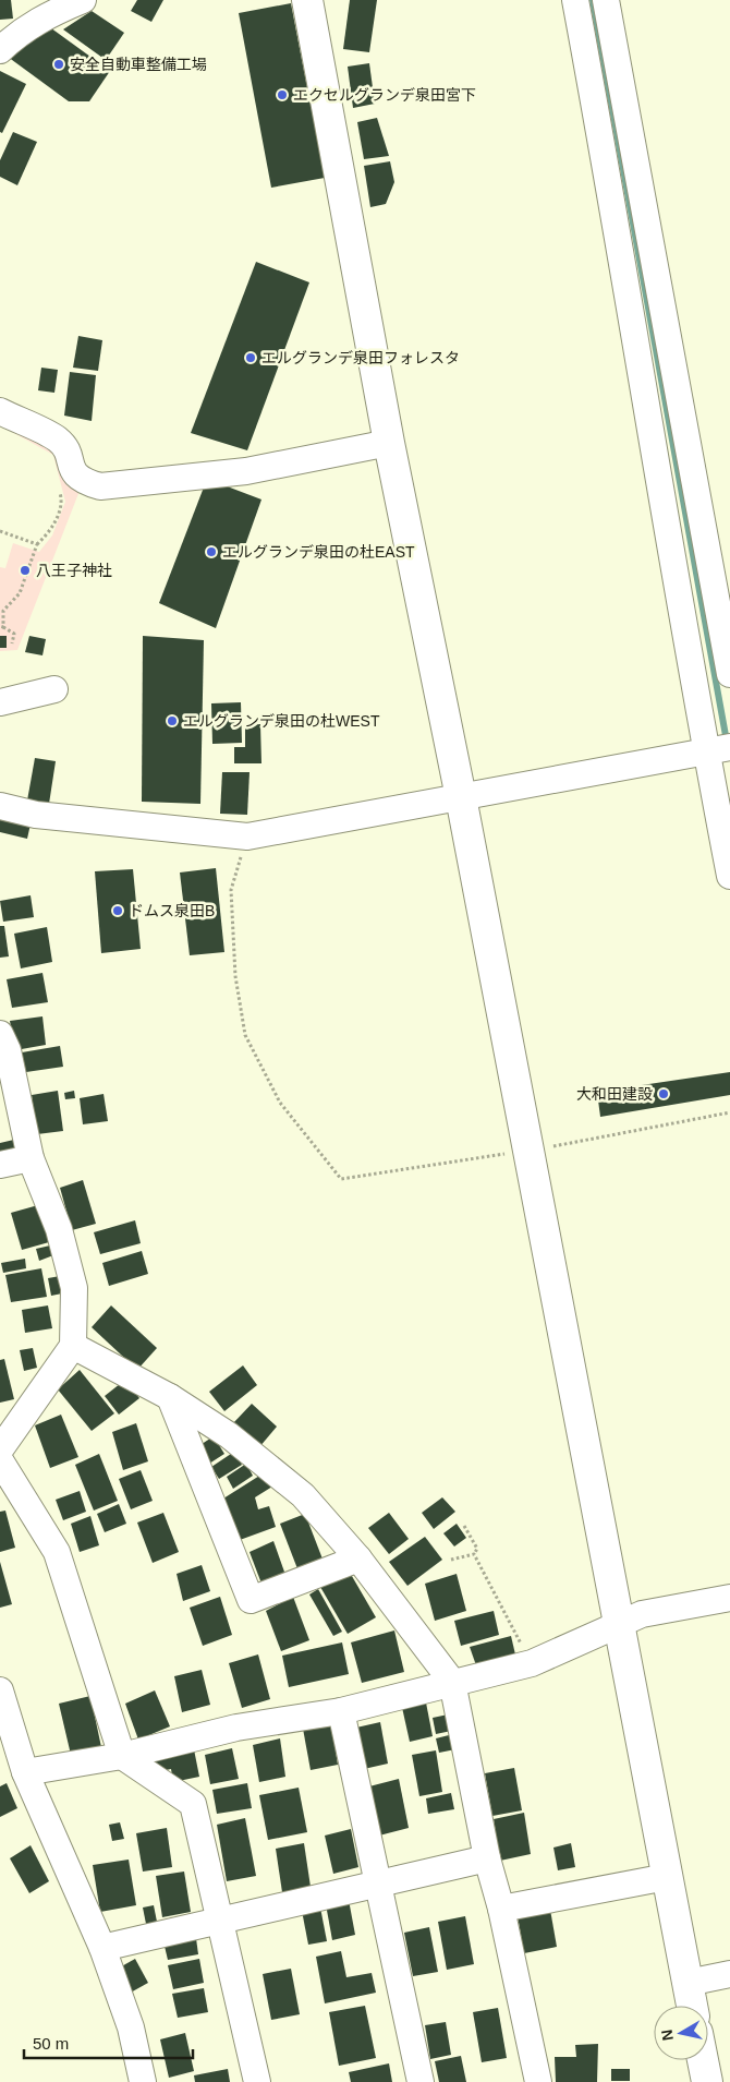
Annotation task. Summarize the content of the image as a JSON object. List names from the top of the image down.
{
  "places": [
    "安全自動車整備工場",
    "エクセルグランデ泉田宮下",
    "エルグランデ泉田フォレスタ",
    "エルグランデ泉田の杜EAST",
    "八王子神社",
    "エルグランデ泉田の杜WEST",
    "ドムス泉田B",
    "大和田建設"
  ],
  "scale_bar": "50 m",
  "north": "left"
}
